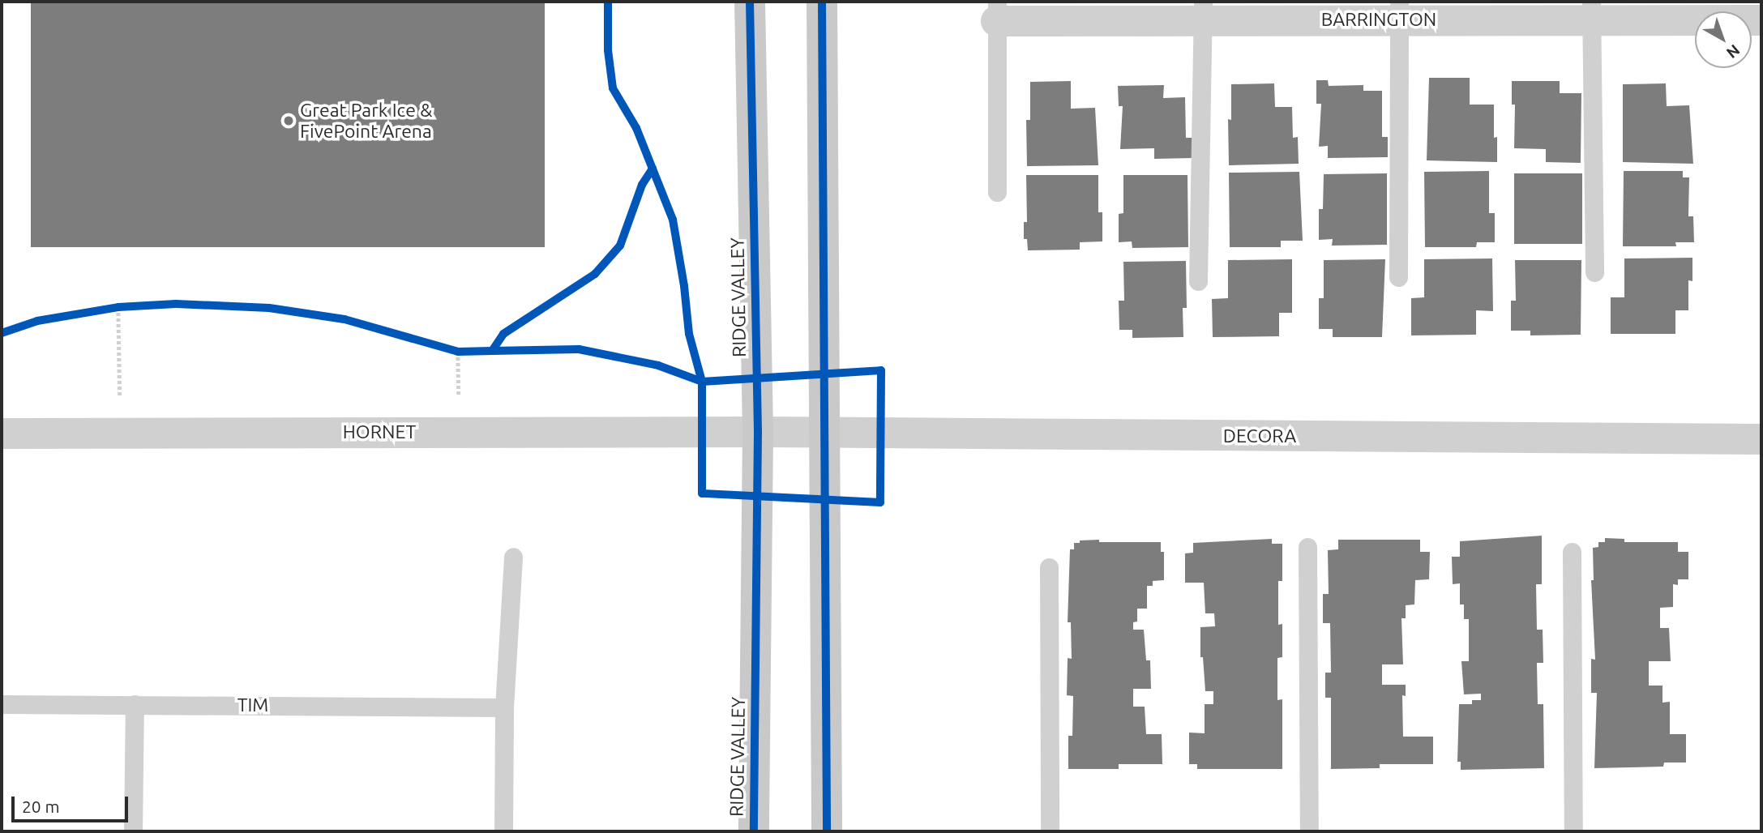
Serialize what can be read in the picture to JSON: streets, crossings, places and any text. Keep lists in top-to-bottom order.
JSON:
{
  "streets": {
    "main road": ["RIDGE VALLEY"],
    "street": ["BARRINGTON", "HORNET", "DECORA"],
    "lane": ["TIM"]
  },
  "crossings": [
    ["RIDGE VALLEY", "HORNET"],
    ["RIDGE VALLEY", "DECORA"],
    ["HORNET", "DECORA"]
  ],
  "places": ["Great Park Ice & FivePoint Arena"],
  "scale_bar": "20 m",
  "north": "bottom right"
}
